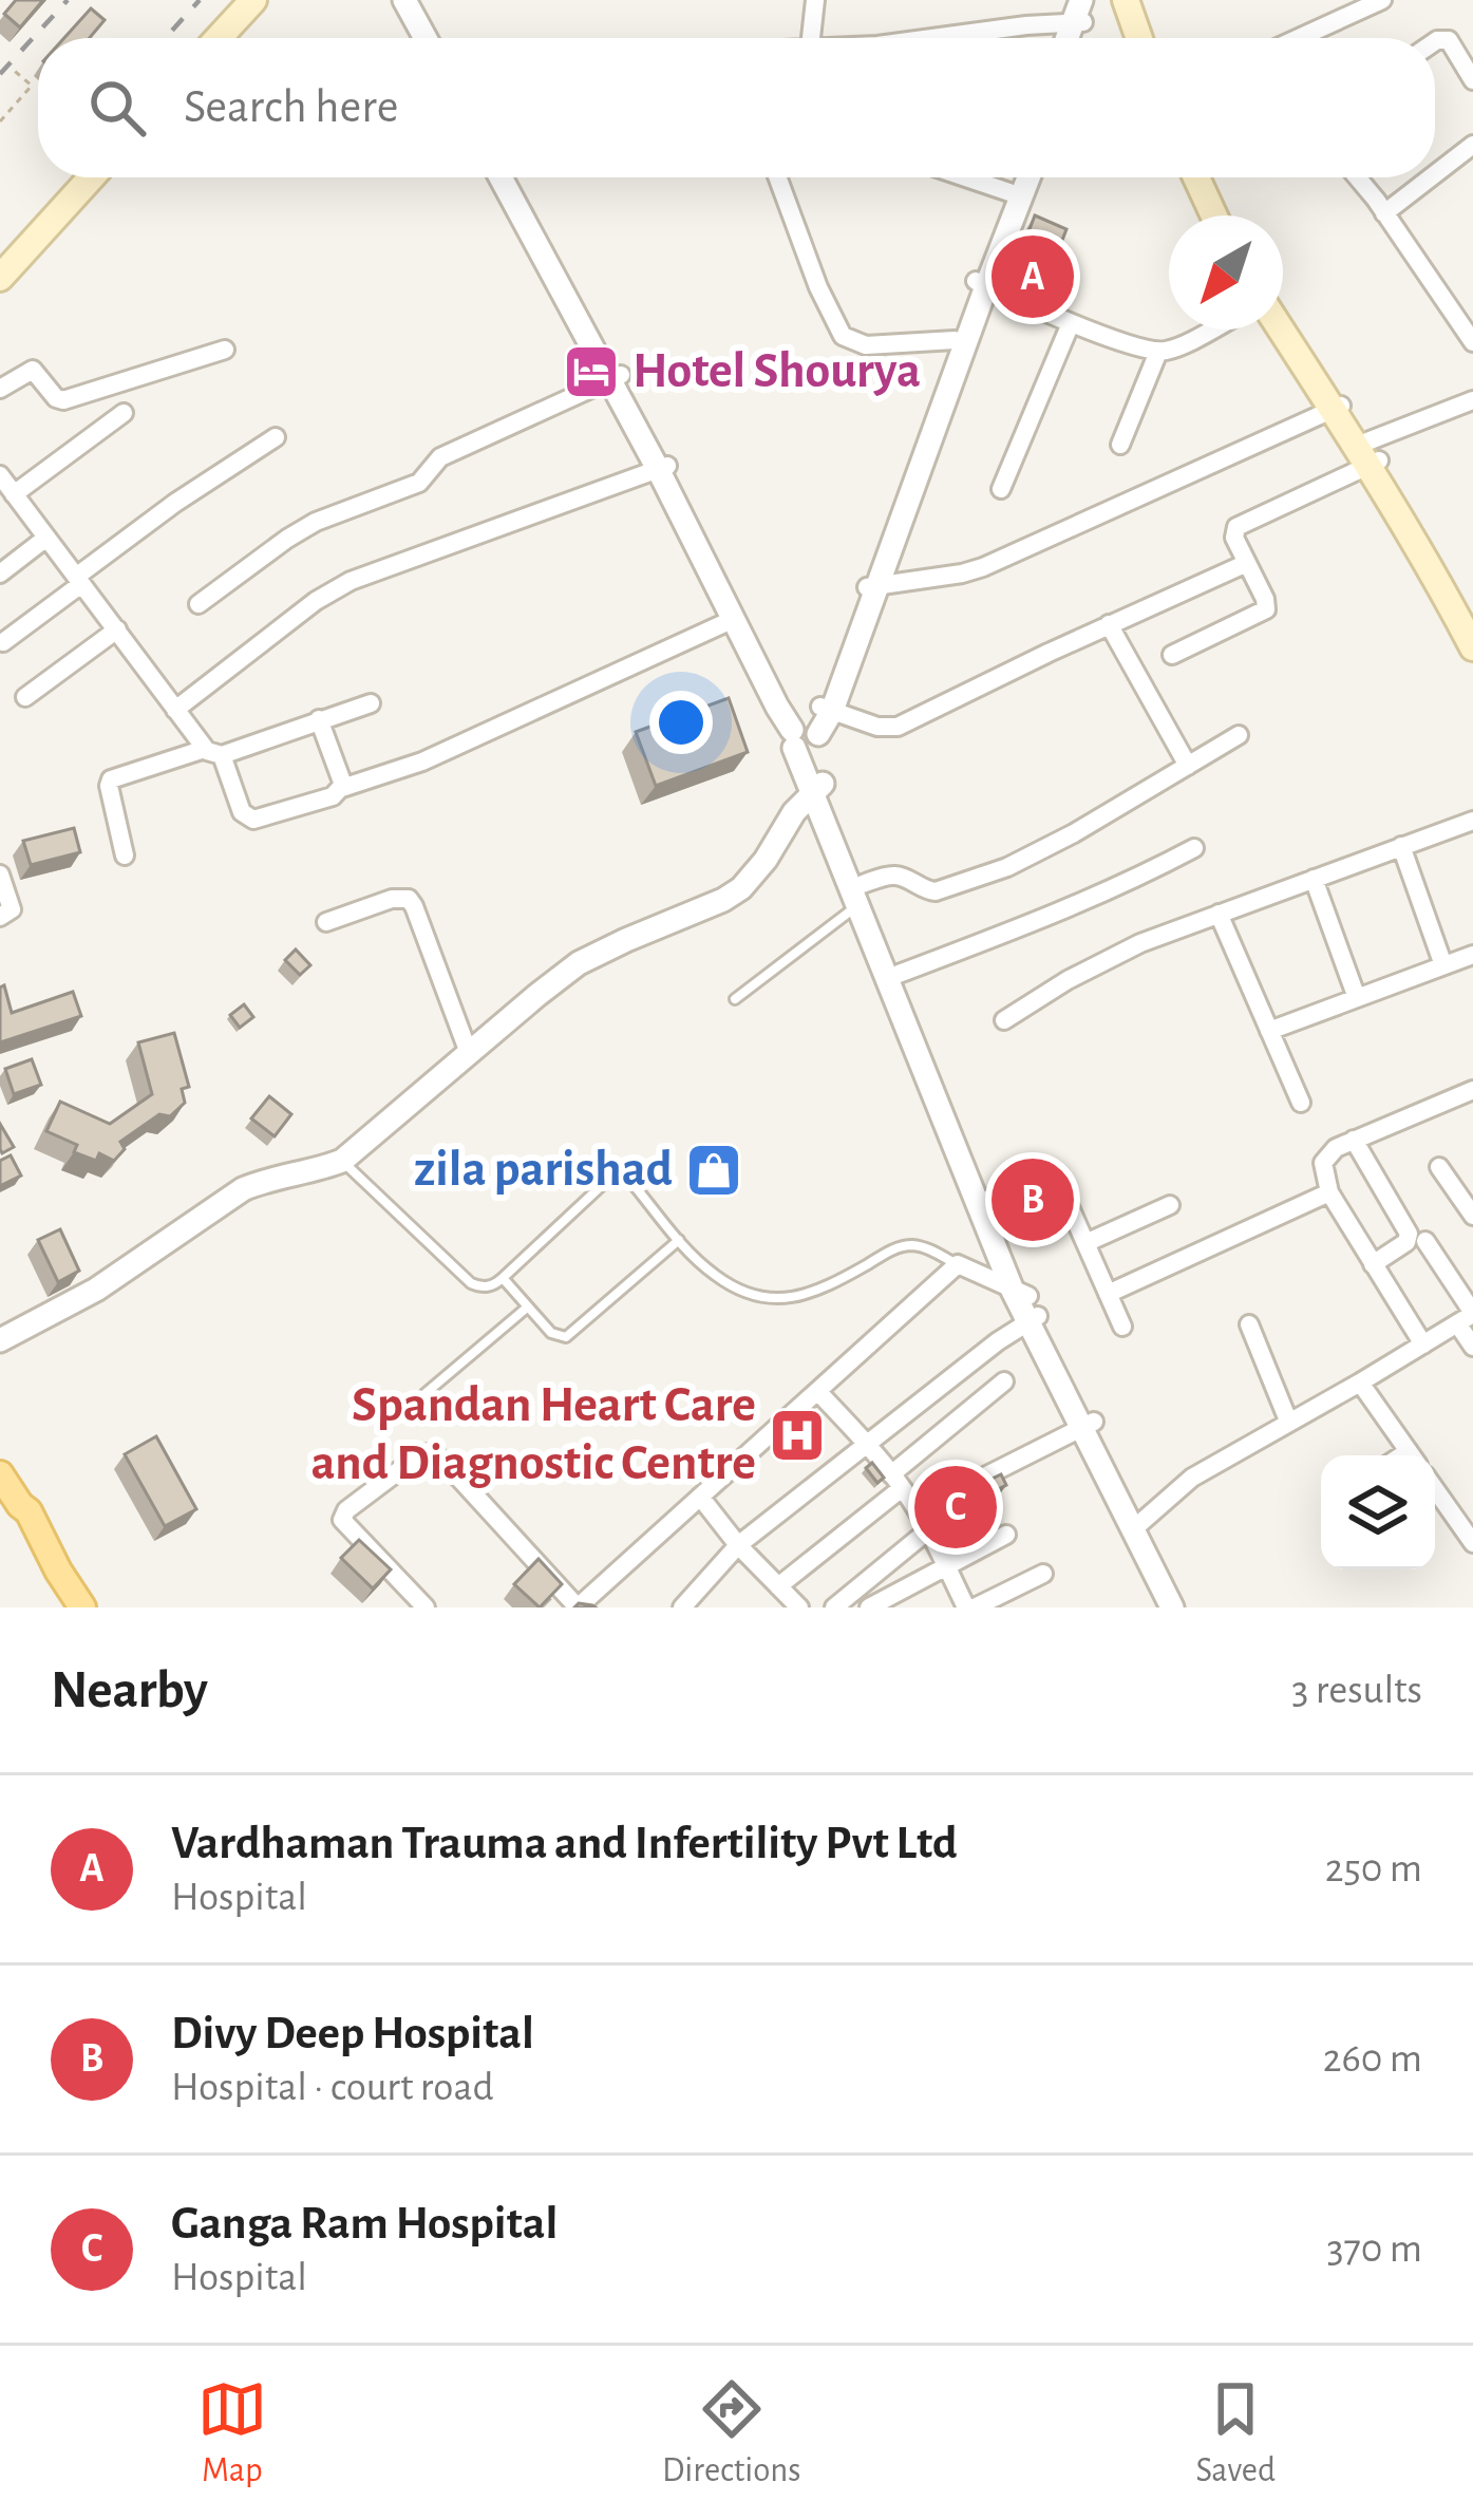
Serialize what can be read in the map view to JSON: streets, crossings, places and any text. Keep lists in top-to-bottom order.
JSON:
{
  "places": {
    "hotel": ["Hotel Shourya"],
    "shop": ["zila parishad"],
    "hospital": ["Spandan Heart Care and Diagnostic Centre"]
  },
  "north": "bottom left",
  "page": {
    "search": "Search here",
    "pins": ["A", "B", "C"],
    "heading": ["Nearby", "3 results"],
    "list": [
      {
        "mark": "A",
        "name": "Vardhaman Trauma and Infertility Pvt Ltd",
        "note": "Hospital",
        "value": "250 m"
      },
      {
        "mark": "B",
        "name": "Divy Deep Hospital",
        "note": "Hospital · court road",
        "value": "260 m"
      },
      {
        "mark": "C",
        "name": "Ganga Ram Hospital",
        "note": "Hospital",
        "value": "370 m"
      }
    ],
    "nav": ["Map", "Directions", "Saved"]
  }
}
